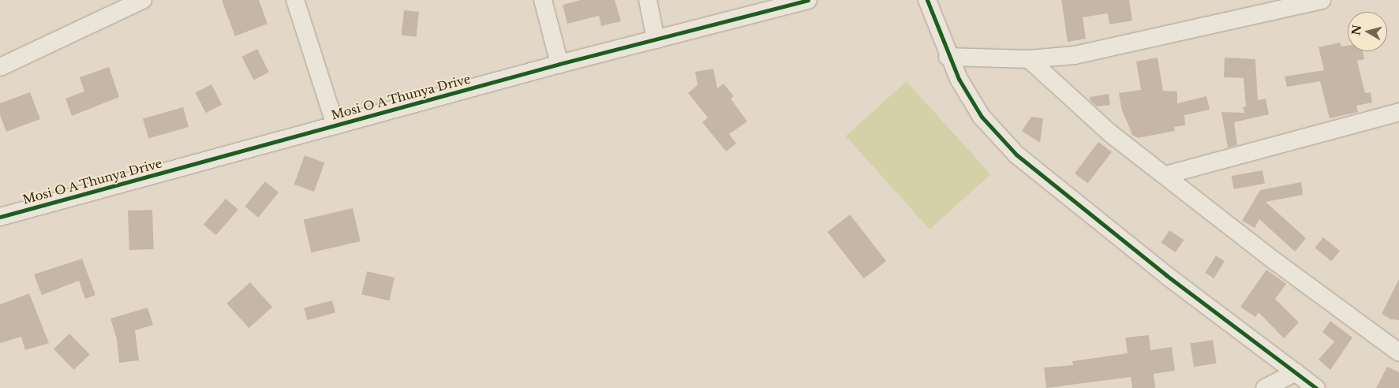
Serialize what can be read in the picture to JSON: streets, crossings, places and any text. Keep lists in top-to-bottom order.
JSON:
{
  "streets": {
    "street": ["Mosi O A Thunya Drive"]
  },
  "north": "left"
}
